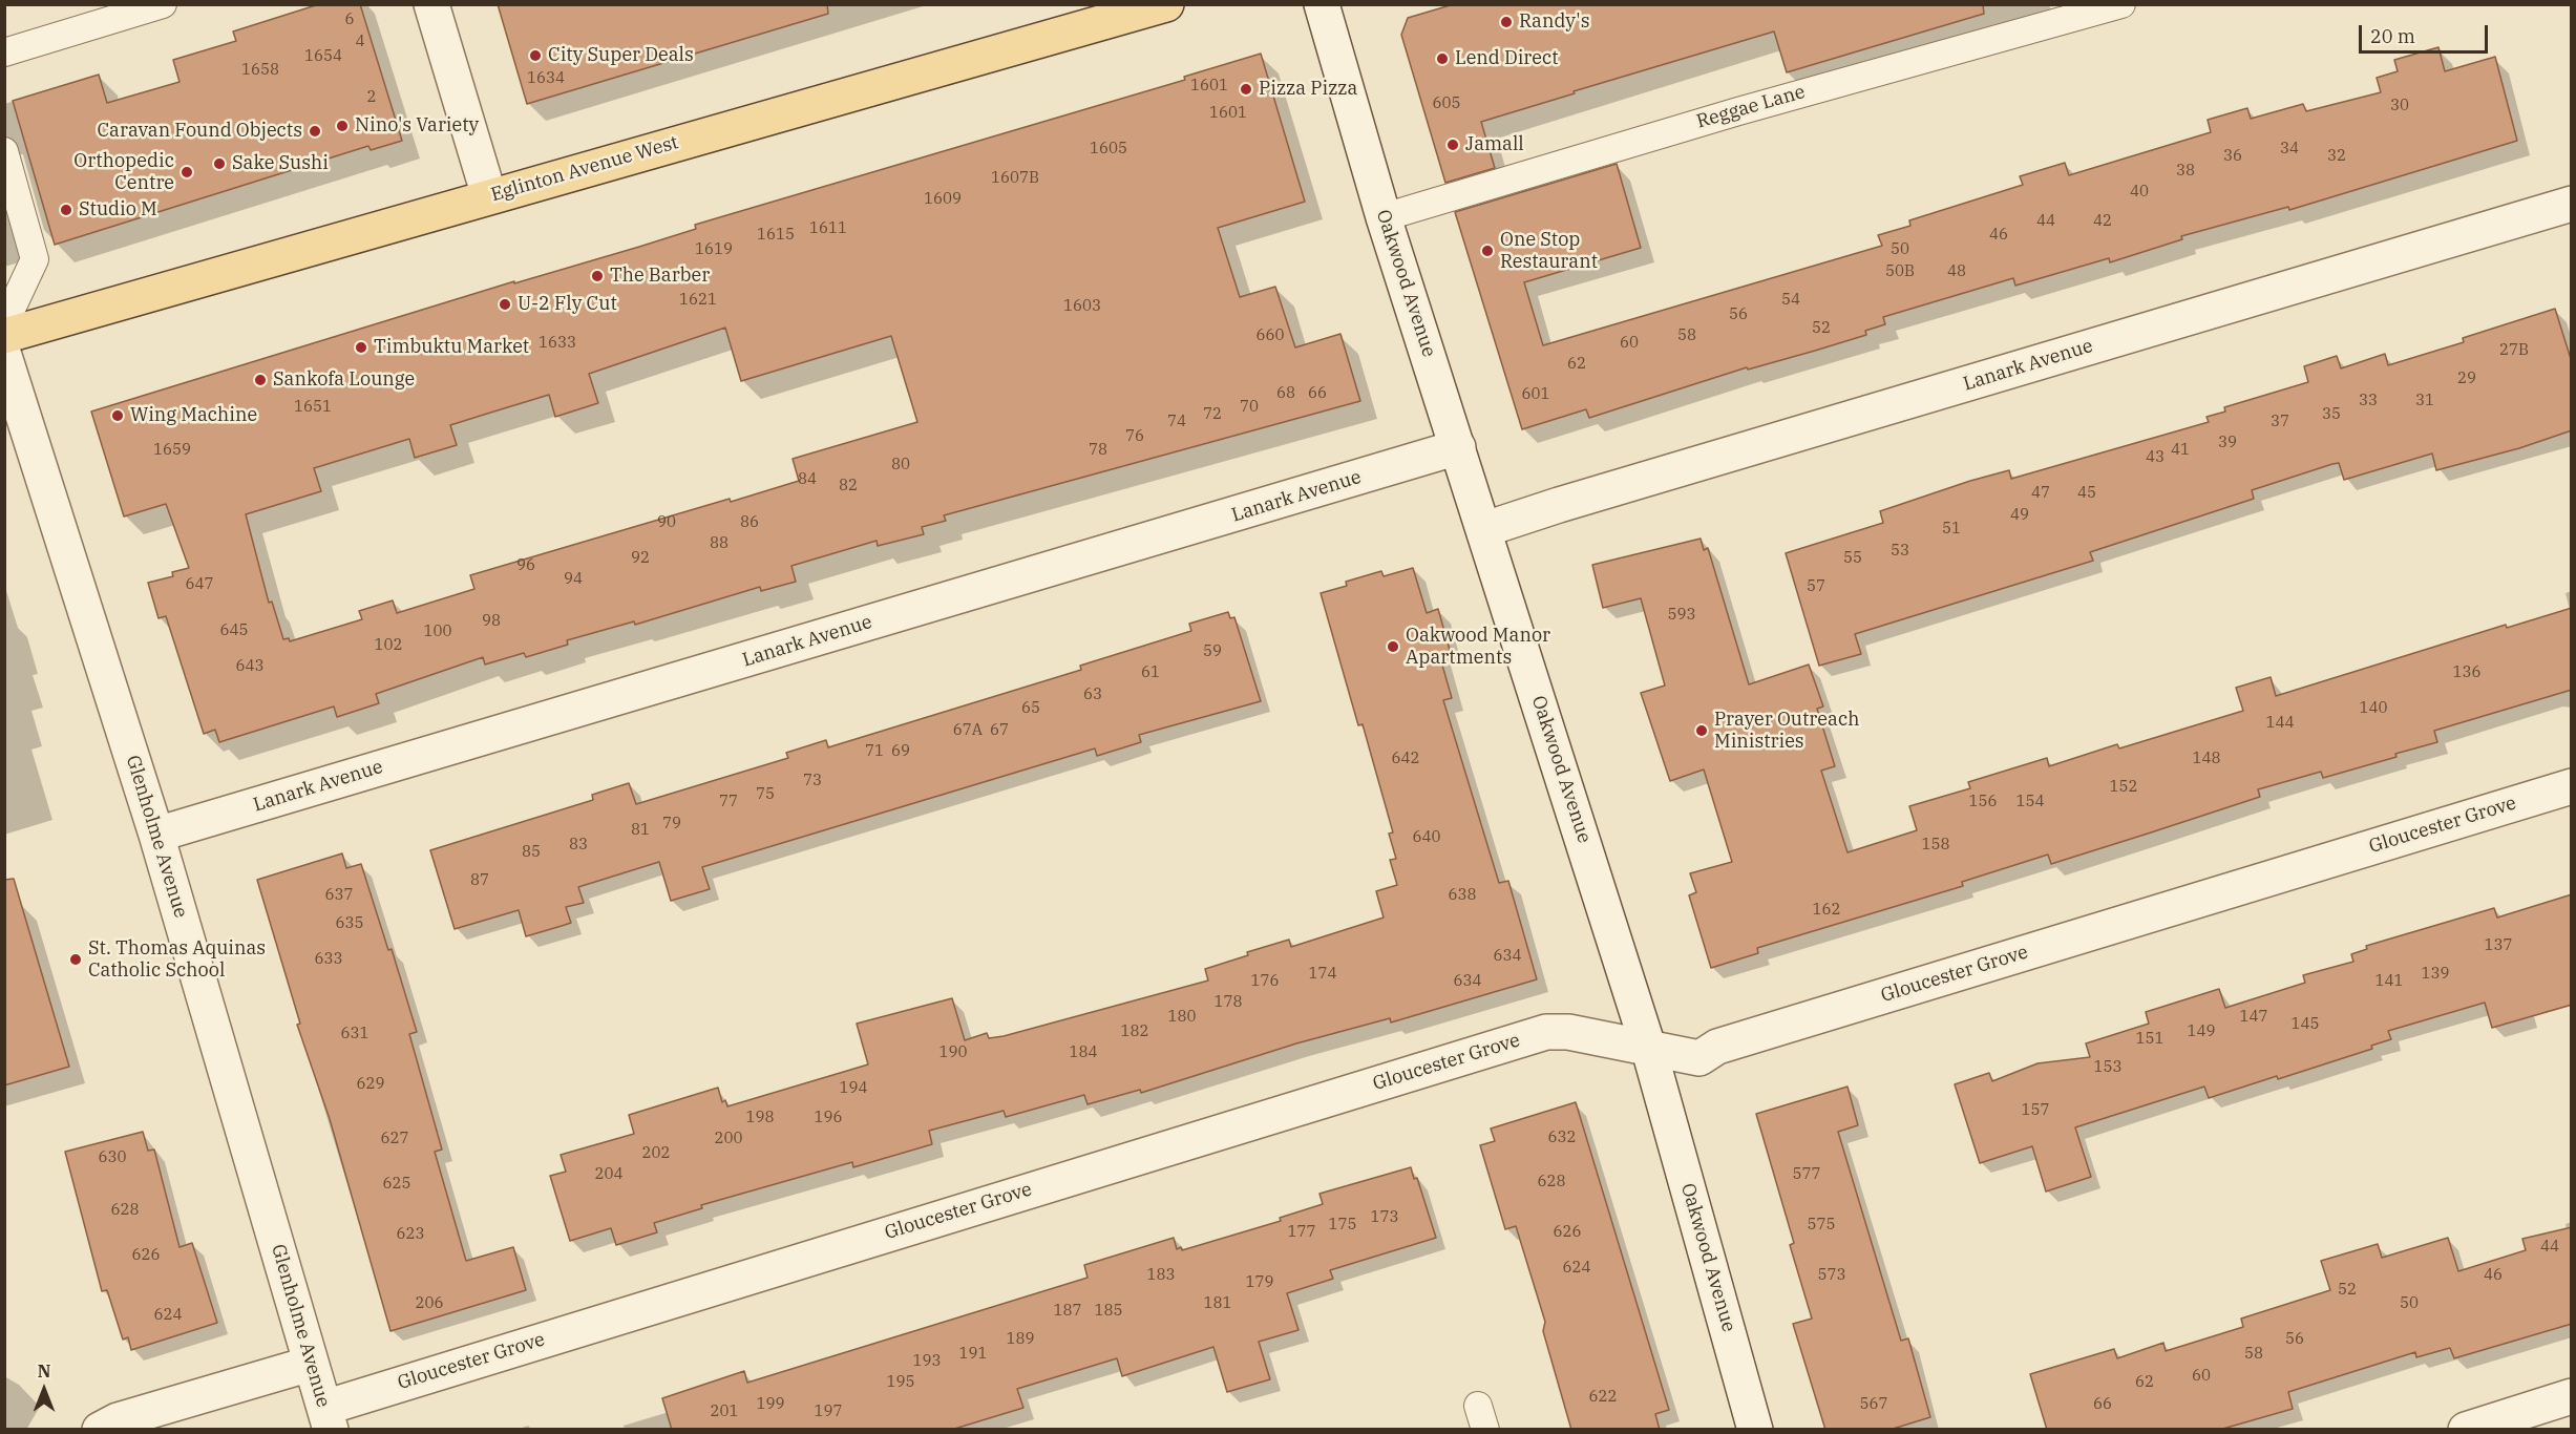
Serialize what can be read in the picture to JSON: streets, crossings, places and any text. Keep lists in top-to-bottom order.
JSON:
{
  "streets": {
    "main road": ["Eglinton Avenue West"],
    "street": [
      "Oakwood Avenue",
      "Lanark Avenue",
      "Gloucester Grove",
      "Glenholme Avenue"
    ],
    "lane": ["Reggae Lane"]
  },
  "crossings": [
    ["Reggae Lane", "Oakwood Avenue"],
    ["Oakwood Avenue", "Lanark Avenue"],
    ["Oakwood Avenue", "Gloucester Grove"],
    ["Lanark Avenue", "Glenholme Avenue"],
    ["Gloucester Grove", "Glenholme Avenue"]
  ],
  "places": [
    "Randy's",
    "City Super Deals",
    "Lend Direct",
    "Pizza Pizza",
    "Nino's Variety",
    "Caravan Found Objects",
    "Jamall",
    "Sake Sushi",
    "Orthopedic Centre",
    "Studio M",
    "One Stop Restaurant",
    "The Barber",
    "U-2 Fly Cut",
    "Timbuktu Market",
    "Sankofa Lounge",
    "Wing Machine",
    "Oakwood Manor Apartments",
    "Prayer Outreach Ministries",
    "St. Thomas Aquinas Catholic School"
  ],
  "house_numbers": [
    "6",
    "4",
    "1654",
    "1658",
    "1634",
    "1601",
    "2",
    "605",
    "30",
    "1601",
    "1605",
    "34",
    "36",
    "32",
    "38",
    "1607B",
    "40",
    "1609",
    "44",
    "42",
    "1611",
    "1615",
    "46",
    "1619",
    "50",
    "50B",
    "48",
    "1621",
    "54",
    "1603",
    "56",
    "52",
    "660",
    "58",
    "1633",
    "60",
    "27B",
    "62",
    "29",
    "68",
    "66",
    "601",
    "33",
    "31",
    "1651",
    "70",
    "72",
    "35",
    "74",
    "37",
    "76",
    "39",
    "1659",
    "78",
    "41",
    "43",
    "80",
    "84",
    "82",
    "47",
    "45",
    "49",
    "90",
    "86",
    "51",
    "88",
    "53",
    "92",
    "55",
    "96",
    "94",
    "647",
    "57",
    "593",
    "98",
    "645",
    "100",
    "102",
    "59",
    "643",
    "61",
    "136",
    "63",
    "65",
    "140",
    "144",
    "67A",
    "67",
    "71",
    "69",
    "642",
    "148",
    "73",
    "152",
    "75",
    "77",
    "156",
    "154",
    "79",
    "81",
    "640",
    "83",
    "158",
    "85",
    "87",
    "637",
    "638",
    "162",
    "635",
    "137",
    "634",
    "633",
    "174",
    "139",
    "176",
    "634",
    "141",
    "178",
    "180",
    "147",
    "145",
    "182",
    "149",
    "631",
    "151",
    "190",
    "184",
    "153",
    "629",
    "194",
    "157",
    "198",
    "196",
    "632",
    "627",
    "200",
    "202",
    "630",
    "204",
    "577",
    "628",
    "625",
    "628",
    "173",
    "175",
    "575",
    "177",
    "626",
    "623",
    "44",
    "626",
    "624",
    "183",
    "573",
    "46",
    "179",
    "52",
    "206",
    "181",
    "50",
    "187",
    "185",
    "624",
    "189",
    "56",
    "191",
    "58",
    "193",
    "60",
    "195",
    "62",
    "622",
    "199",
    "567",
    "66",
    "201",
    "197"
  ],
  "scale_bar": "20 m",
  "north": "top"
}
